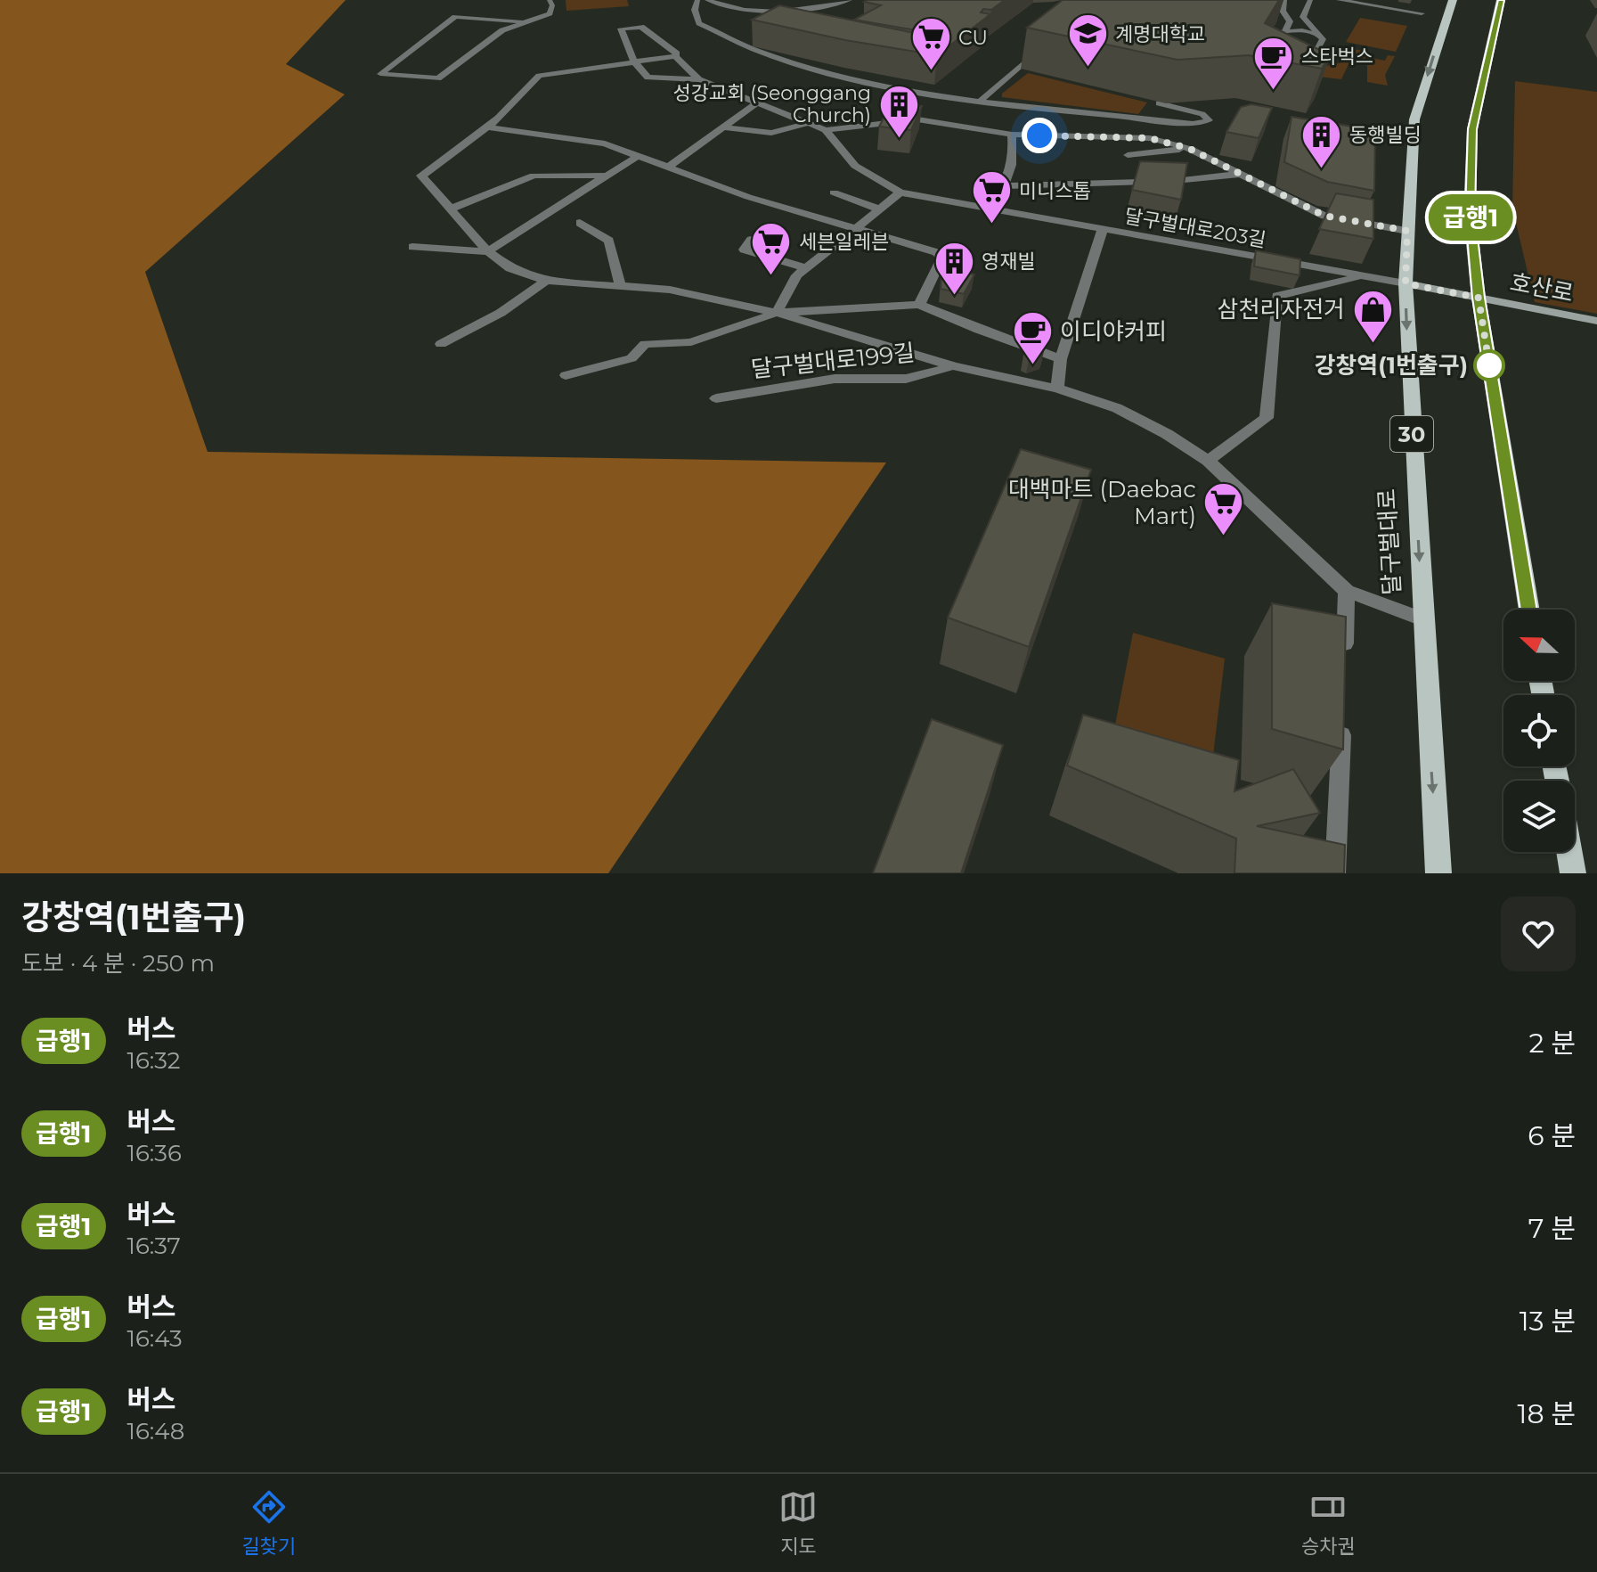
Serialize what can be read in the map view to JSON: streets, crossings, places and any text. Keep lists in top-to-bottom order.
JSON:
{
  "streets": {
    "main road": ["30", "달구벌대로"],
    "street": ["달구벌대로203길", "호산로", "달구벌대로199길"]
  },
  "crossings": [
    ["달구벌대로203길", "호산로"],
    ["달구벌대로203길", "달구벌대로"],
    ["달구벌대로199길", "달구벌대로"]
  ],
  "places": {
    "school or university": ["계명대학교"],
    "supermarket": [
      "CU",
      "미니스톱",
      "세븐일레븐",
      "대백마트 (Daebac Mart)"
    ],
    "cafe": ["스타벅스", "이디야커피"],
    "building": ["성강교회 (Seonggang Church)", "동행빌딩", "영재빌"],
    "shop": ["삼천리자전거"],
    "other": ["강창역(1번출구)"]
  },
  "lines": ["bus line 급행1"],
  "north": "left",
  "page": {
    "on_map": "급행1",
    "heading": ["강창역(1번출구)", "도보 · 4 분 · 250 m"],
    "list": [
      {
        "mark": "급행1",
        "name": "버스",
        "note": "16:32",
        "value": "2 분"
      },
      {
        "mark": "급행1",
        "name": "버스",
        "note": "16:36",
        "value": "6 분"
      },
      {
        "mark": "급행1",
        "name": "버스",
        "note": "16:37",
        "value": "7 분"
      },
      {
        "mark": "급행1",
        "name": "버스",
        "note": "16:43",
        "value": "13 분"
      },
      {
        "mark": "급행1",
        "name": "버스",
        "note": "16:48",
        "value": "18 분"
      }
    ],
    "tabs": ["길찾기", "지도", "승차권"]
  }
}
